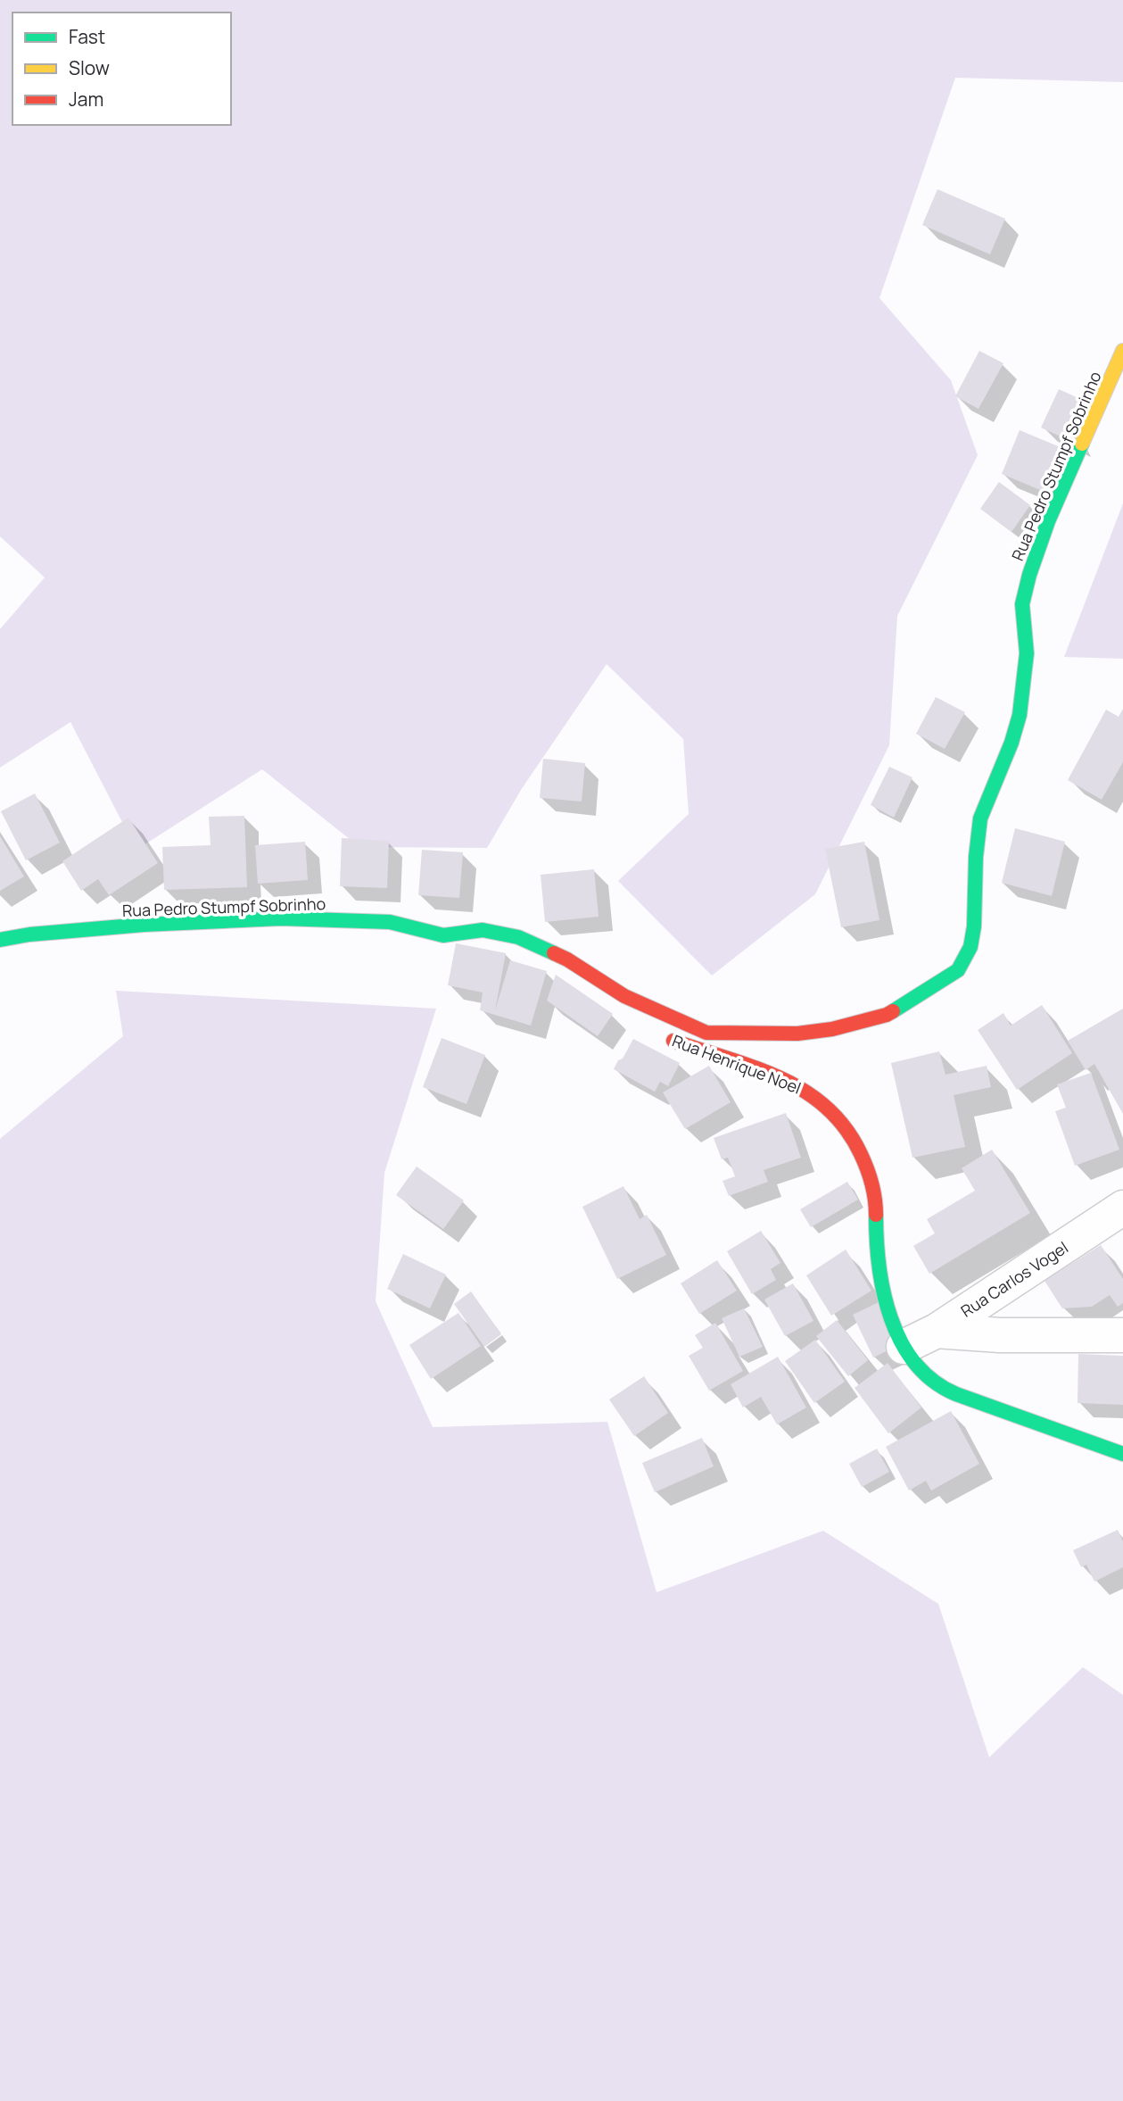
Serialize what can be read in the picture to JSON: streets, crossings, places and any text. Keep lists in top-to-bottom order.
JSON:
{
  "streets": {
    "street": ["Rua Pedro Stumpf Sobrinho", "Rua Henrique Noel", "Rua Carlos Vogel"]
  },
  "crossings": [
    ["Rua Pedro Stumpf Sobrinho", "Rua Henrique Noel"],
    ["Rua Henrique Noel", "Rua Carlos Vogel"]
  ],
  "legend": ["Fast", "Slow", "Jam"]
}
